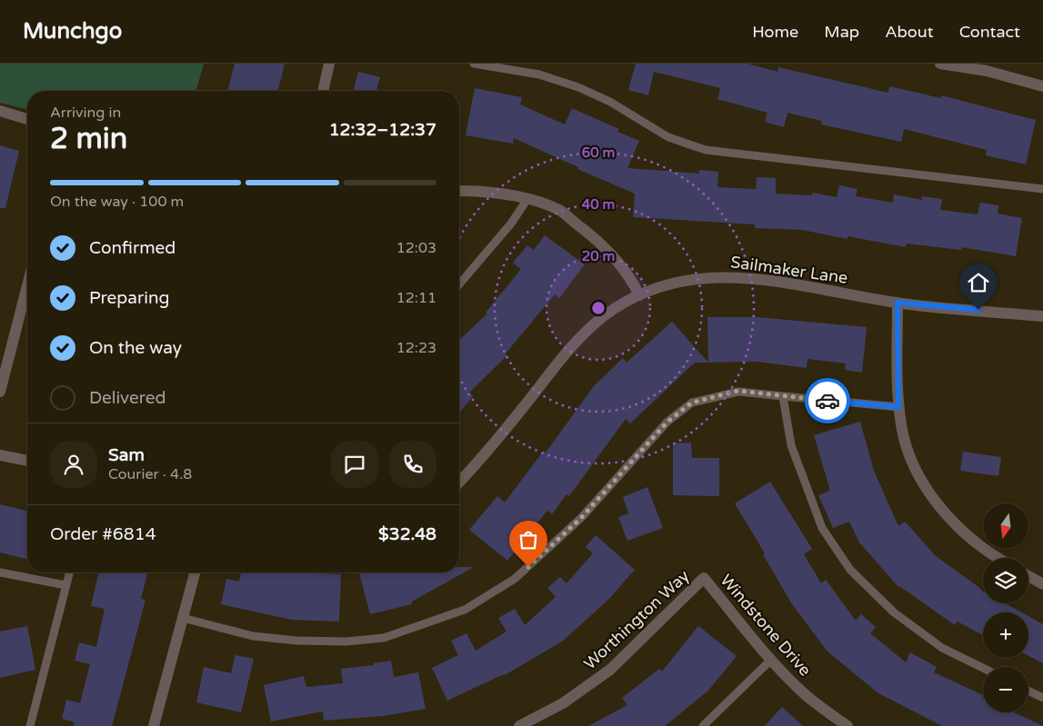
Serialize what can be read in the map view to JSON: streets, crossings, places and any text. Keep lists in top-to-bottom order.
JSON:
{
  "streets": {
    "street": ["Sailmaker Lane", "Worthington Way", "Windstone Drive"]
  },
  "crossings": [
    ["Worthington Way", "Windstone Drive"]
  ],
  "north": "bottom",
  "page": {
    "header": "Munchgo",
    "nav": [
      "Home",
      "Map",
      "About",
      "Contact"
    ],
    "heading": ["2 min", "Arriving in", "12:32–12:37"],
    "panel": [
      "Sam",
      "Courier · 4.8",
      "Order #6814",
      "$32.48"
    ],
    "bar": "On the way · 100 m",
    "list": [
      ["Confirmed", "12:03"],
      ["Preparing", "12:11"],
      ["On the way", "12:23"],
      "Delivered"
    ],
    "map_buttons": ["+", "−"]
  },
  "rings": ["60 m", "40 m", "20 m"]
}
